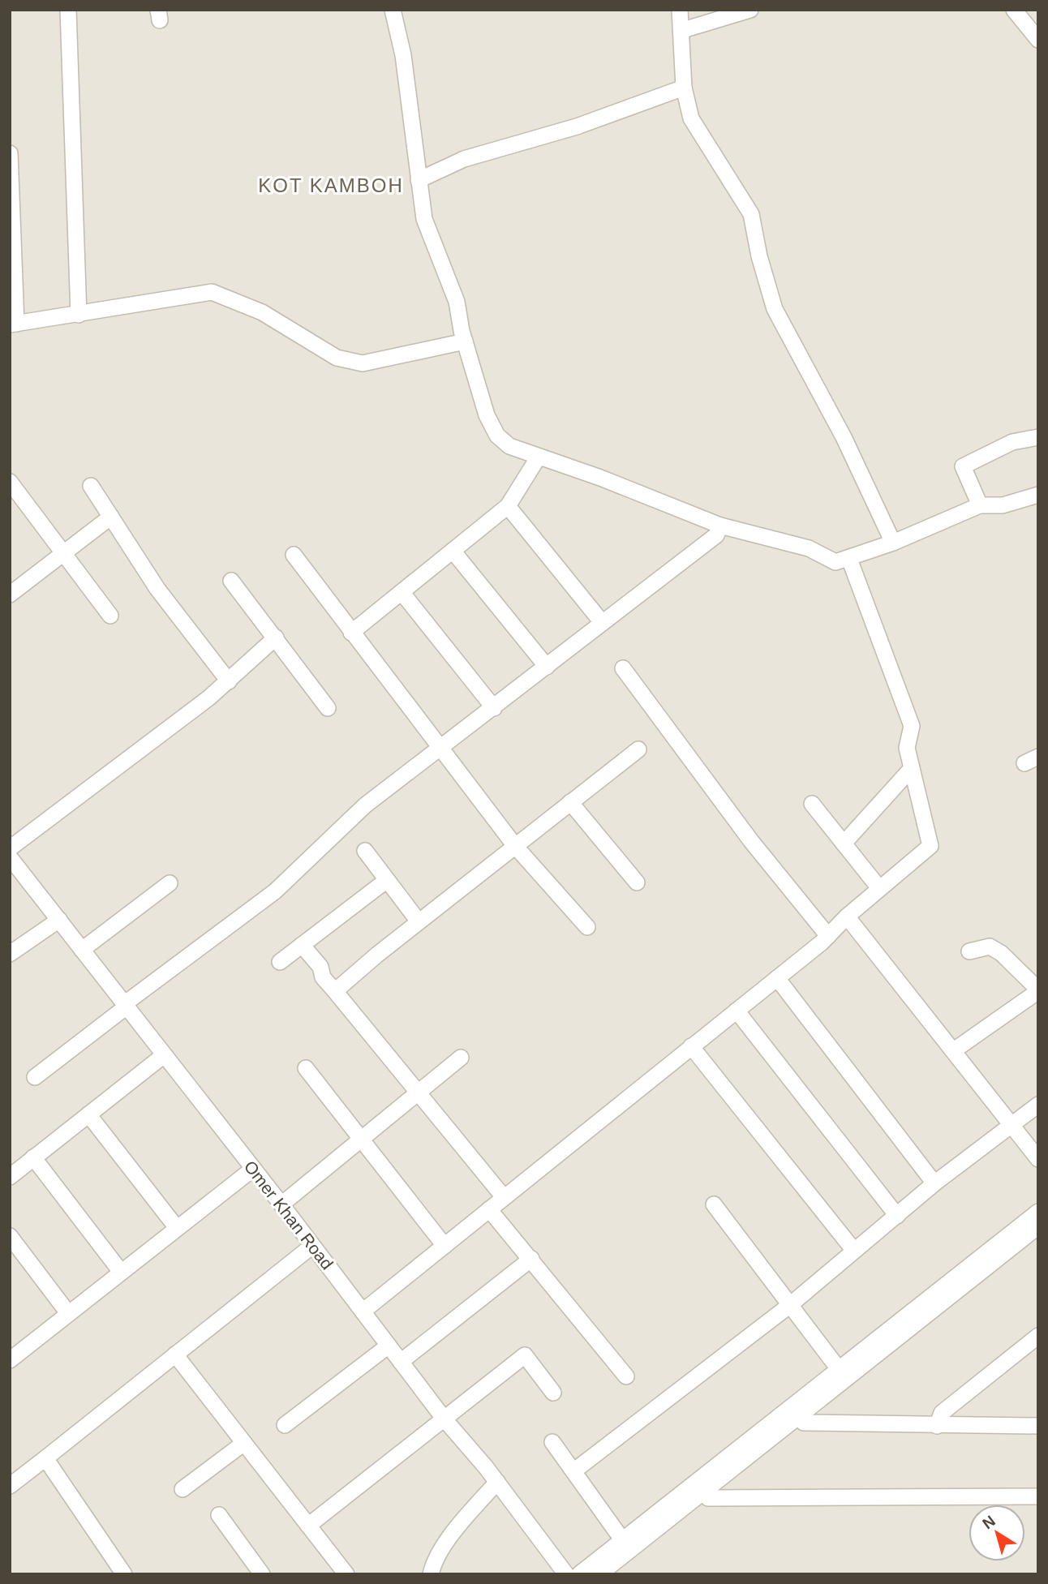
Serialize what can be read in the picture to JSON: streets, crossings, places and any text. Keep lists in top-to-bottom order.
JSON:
{
  "streets": {
    "street": ["Omer Khan Road"]
  },
  "districts": ["KOT KAMBOH"],
  "north": "top left"
}
